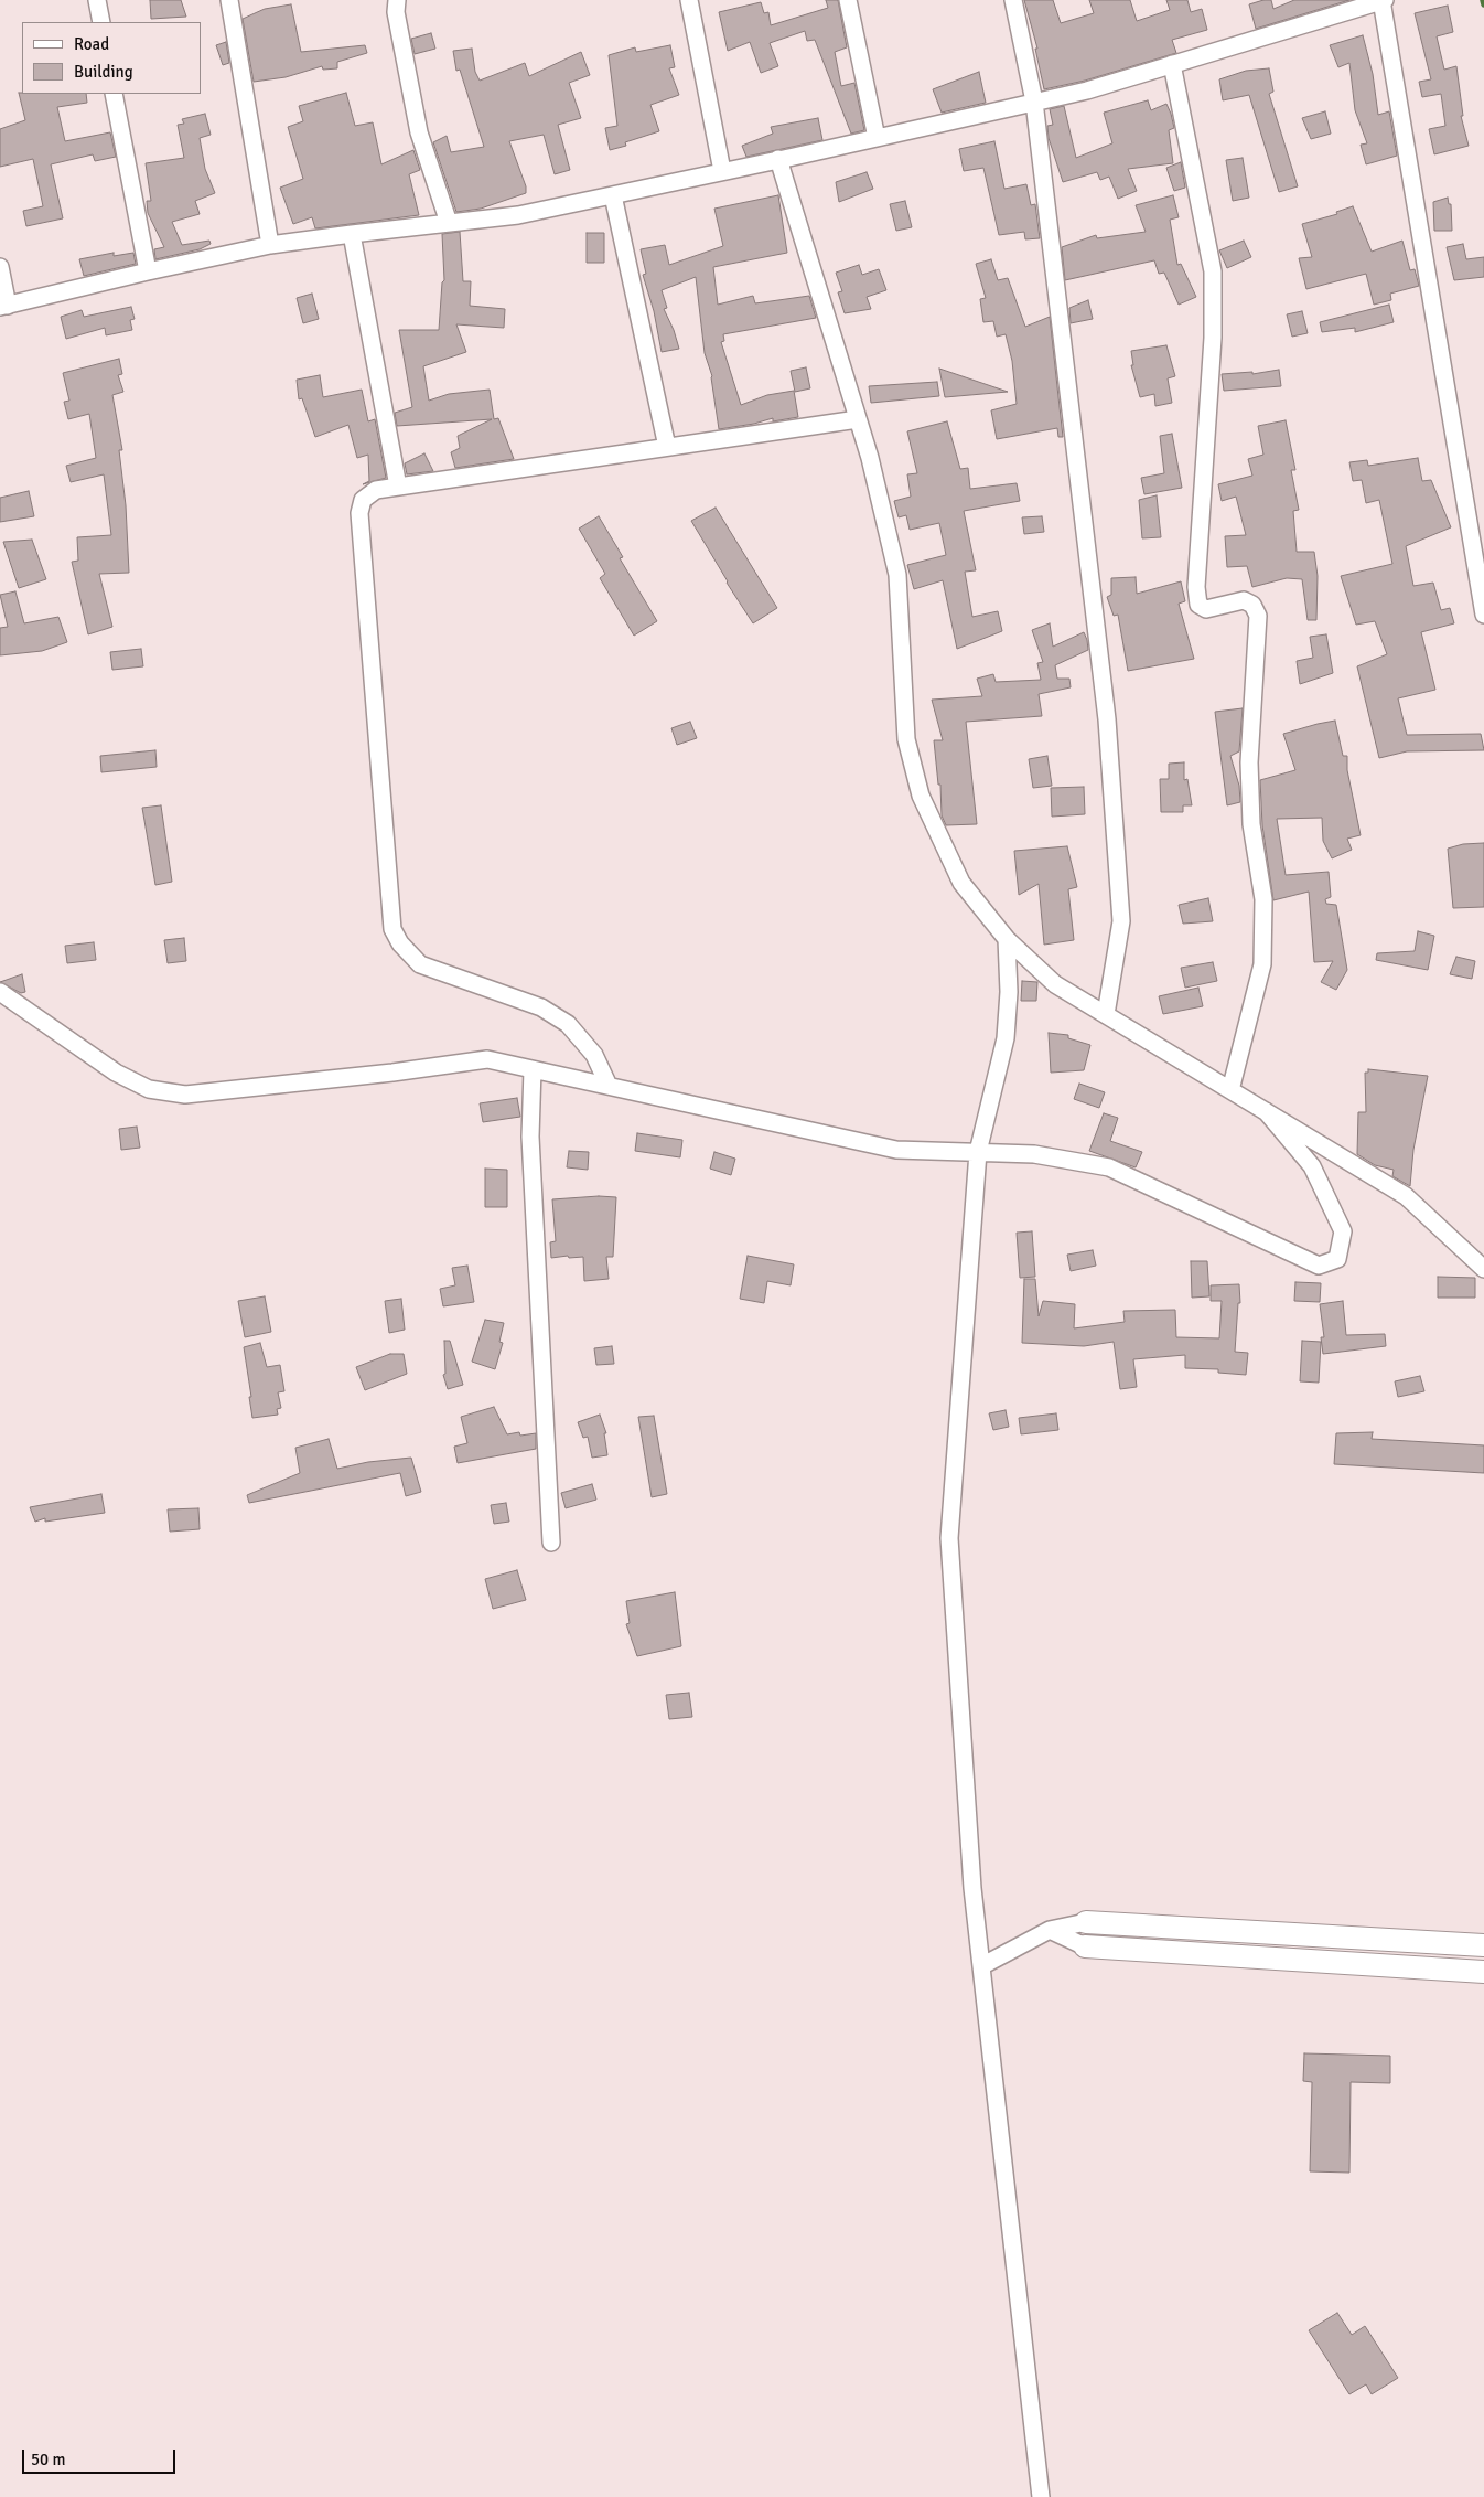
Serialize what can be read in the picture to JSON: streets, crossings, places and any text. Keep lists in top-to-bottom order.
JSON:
{
  "legend": ["Road", "Building"],
  "scale_bar": "50 m"
}
